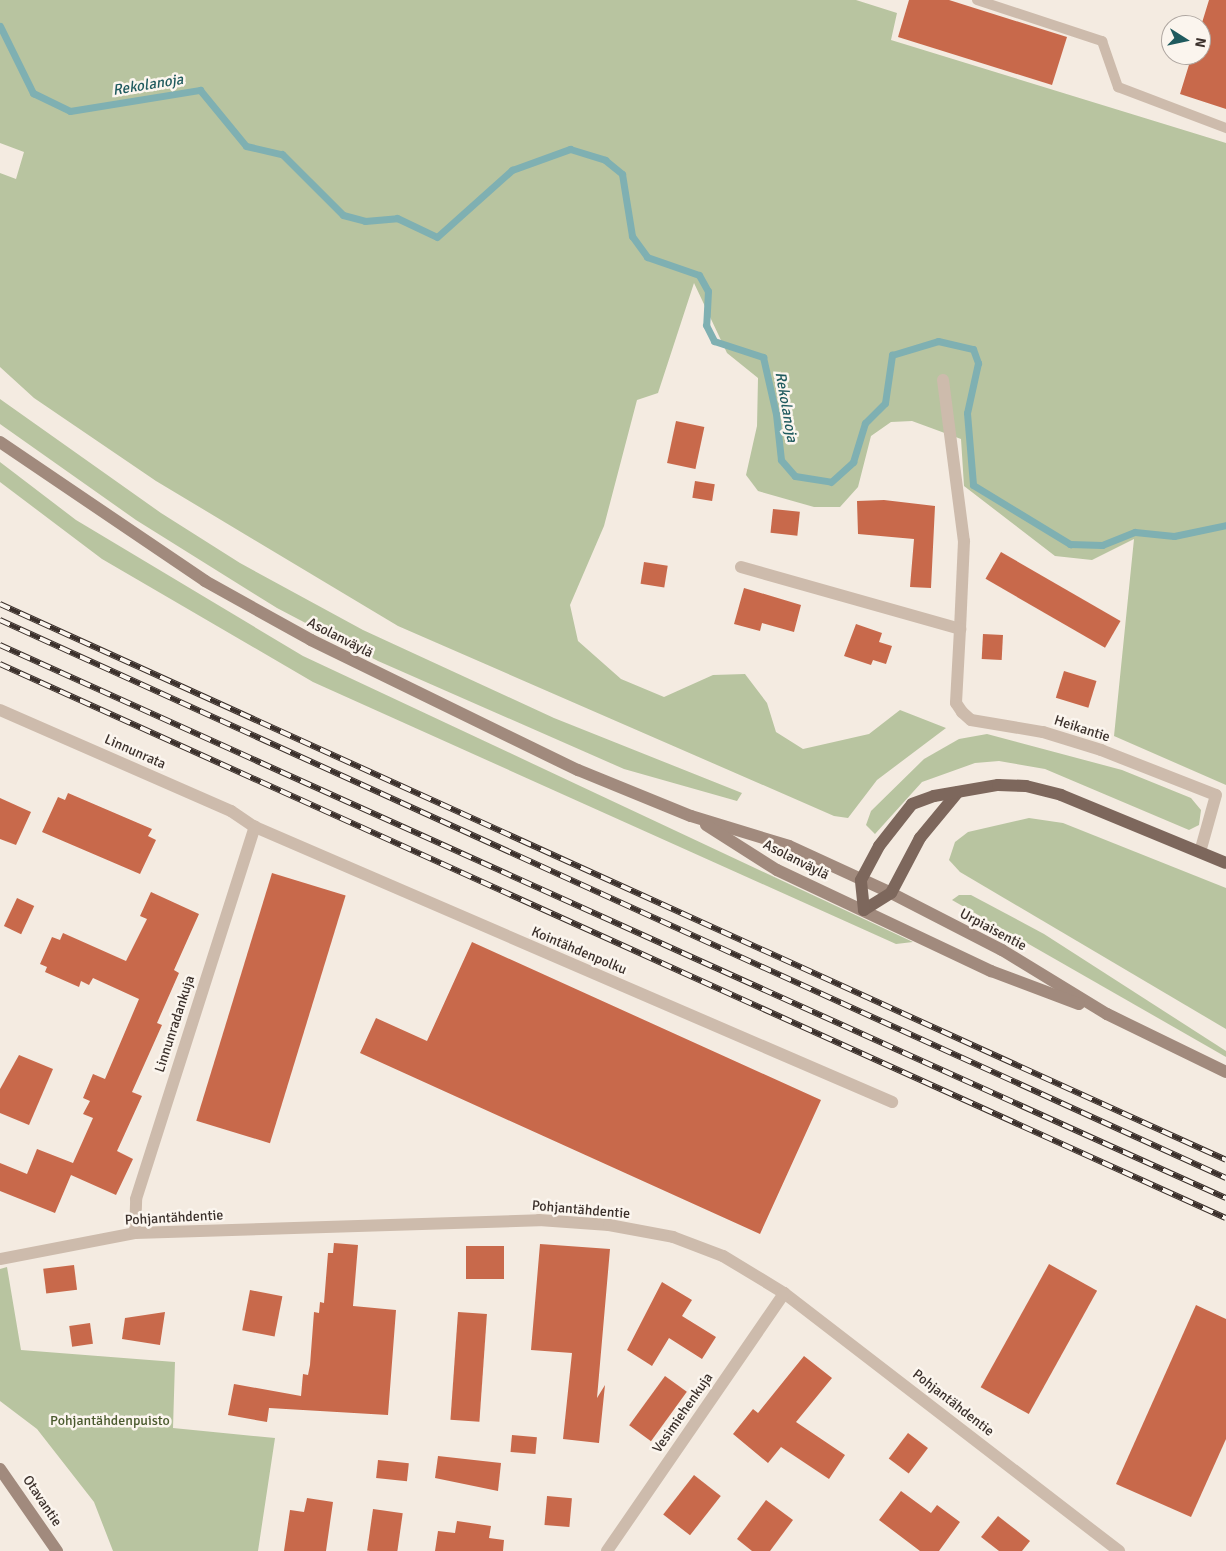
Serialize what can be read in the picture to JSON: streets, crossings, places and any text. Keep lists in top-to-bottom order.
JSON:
{
  "streets": {
    "main road": ["Asolanväylä", "Urpiaisentie", "Otavantie"],
    "street": [
      "Heikantie",
      "Linnunrata",
      "Kointähdenpolku",
      "Linnunradankuja",
      "Pohjantähdentie",
      "Vesimiehenkuja"
    ]
  },
  "crossings": [
    ["Asolanväylä", "Urpiaisentie"],
    ["Linnunrata", "Kointähdenpolku"],
    ["Linnunrata", "Linnunradankuja"],
    ["Kointähdenpolku", "Linnunradankuja"],
    ["Linnunradankuja", "Pohjantähdentie"],
    ["Pohjantähdentie", "Vesimiehenkuja"]
  ],
  "water": ["Rekolanoja"],
  "parks": ["Pohjantähdenpuisto"],
  "north": "right"
}
